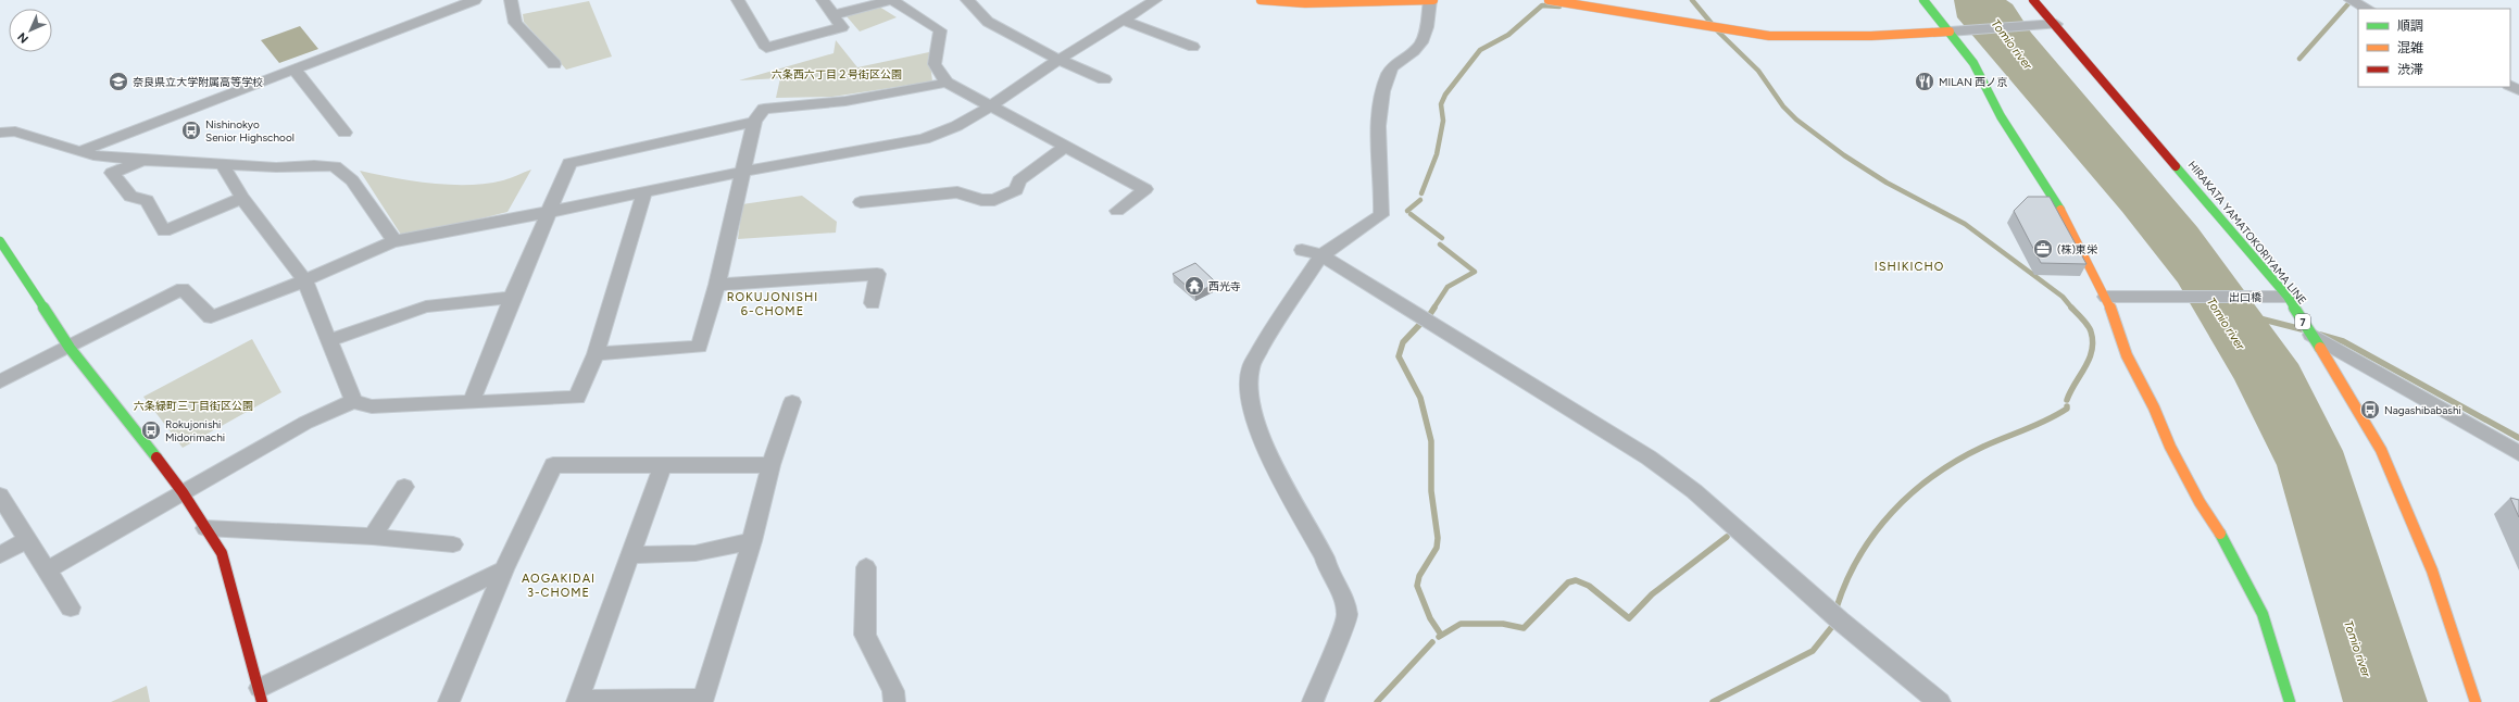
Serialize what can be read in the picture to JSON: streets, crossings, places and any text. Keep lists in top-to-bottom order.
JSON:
{
  "streets": {
    "main road": ["HIRAKATA YAMATOKORIYAMA LINE", "7"],
    "street": ["出口橋"]
  },
  "crossings": [
    ["HIRAKATA YAMATOKORIYAMA LINE", "出口橋"]
  ],
  "districts": ["ISHIKICHO", "ROKUJONISHI 6-CHOME", "AOGAKIDAI 3-CHOME"],
  "water": ["Tomio river"],
  "parks": ["六条西六丁目２号街区公園", "六条緑町三丁目街区公園"],
  "places": {
    "school or university": ["奈良県立大学附属高等学校"],
    "restaurant": ["MILAN 西ノ京"],
    "bus stop": ["Nishinokyo Senior Highschool", "Nagashibabashi", "Rokujonishi Midorimachi"],
    "office": ["(株)東栄"],
    "temple": ["西光寺"]
  },
  "legend": ["順調", "混雑", "渋滞"],
  "north": "bottom left"
}
